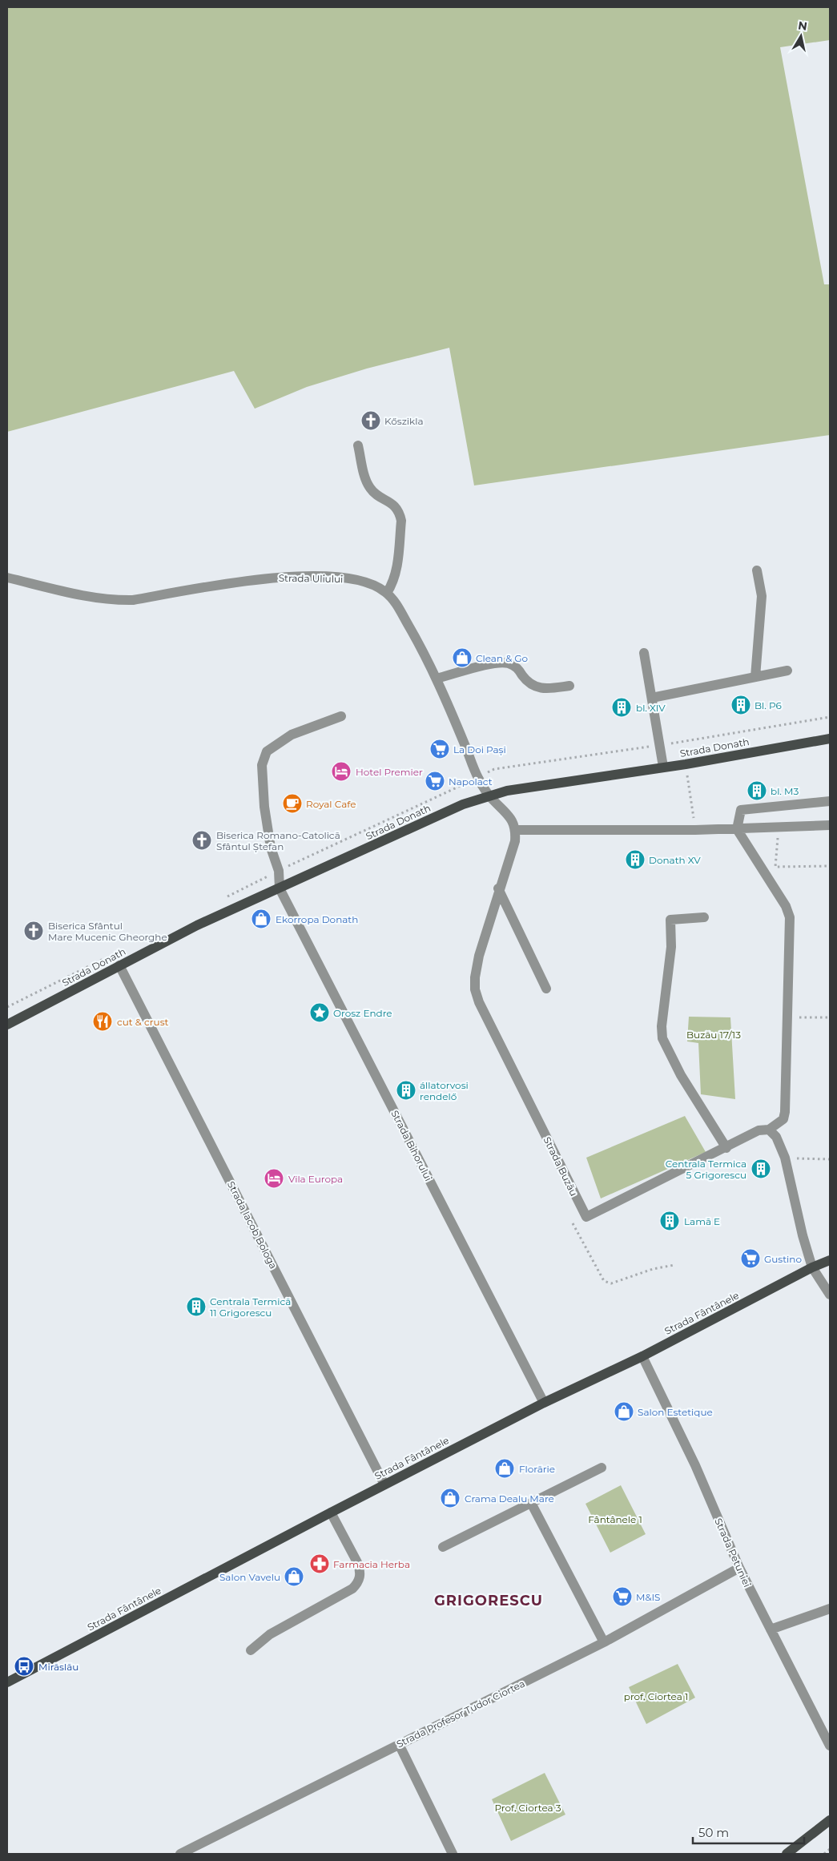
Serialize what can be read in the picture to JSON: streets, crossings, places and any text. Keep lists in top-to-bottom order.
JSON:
{
  "streets": {
    "main road": ["Strada Donath", "Strada Fântânele"],
    "street": [
      "Strada Uliului",
      "Strada Bihorului",
      "Strada Buzău",
      "Strada Iacob Bologa",
      "Strada Petuniei",
      "Strada Profesor Tudor Ciortea"
    ]
  },
  "crossings": [
    ["Strada Uliului", "Strada Donath"],
    ["Strada Donath", "Strada Bihorului"],
    ["Strada Donath", "Strada Iacob Bologa"],
    ["Strada Bihorului", "Strada Fântânele"],
    ["Strada Iacob Bologa", "Strada Fântânele"],
    ["Strada Fântânele", "Strada Petuniei"],
    ["Strada Petuniei", "Strada Profesor Tudor Ciortea"]
  ],
  "districts": ["GRIGORESCU"],
  "parks": [
    "Buzău 17/13",
    "Fântânele 1",
    "prof. Ciortea 1",
    "Prof. Ciortea 3"
  ],
  "places": {
    "church": ["Kőszikla", "Biserica Romano-Catolică Sfântul Ștefan", "Biserica Sfântul Mare Mucenic Gheorghe"],
    "shop": [
      "Clean & Go",
      "Ekorropa Donath",
      "Salon Estetique",
      "Florărie",
      "Crama Dealu Mare",
      "Salon Vavelu"
    ],
    "building": [
      "Bl. P6",
      "bl. XIV",
      "bl. M3",
      "Donath XV",
      "állatorvosi rendelő",
      "Centrala Termica 5 Grigorescu",
      "Lamă E",
      "Centrala Termică 11 Grigorescu"
    ],
    "supermarket": [
      "La Doi Pași",
      "Napolact",
      "Gustino",
      "M&IS"
    ],
    "hotel": ["Hotel Premier", "Vila Europa"],
    "cafe": ["Royal Cafe"],
    "place": ["Orosz Endre"],
    "restaurant": ["cut & crust"],
    "pharmacy": ["Farmacia Herba"],
    "bus stop": ["Mirăslău"]
  },
  "scale_bar": "50 m",
  "north": "top"
}
